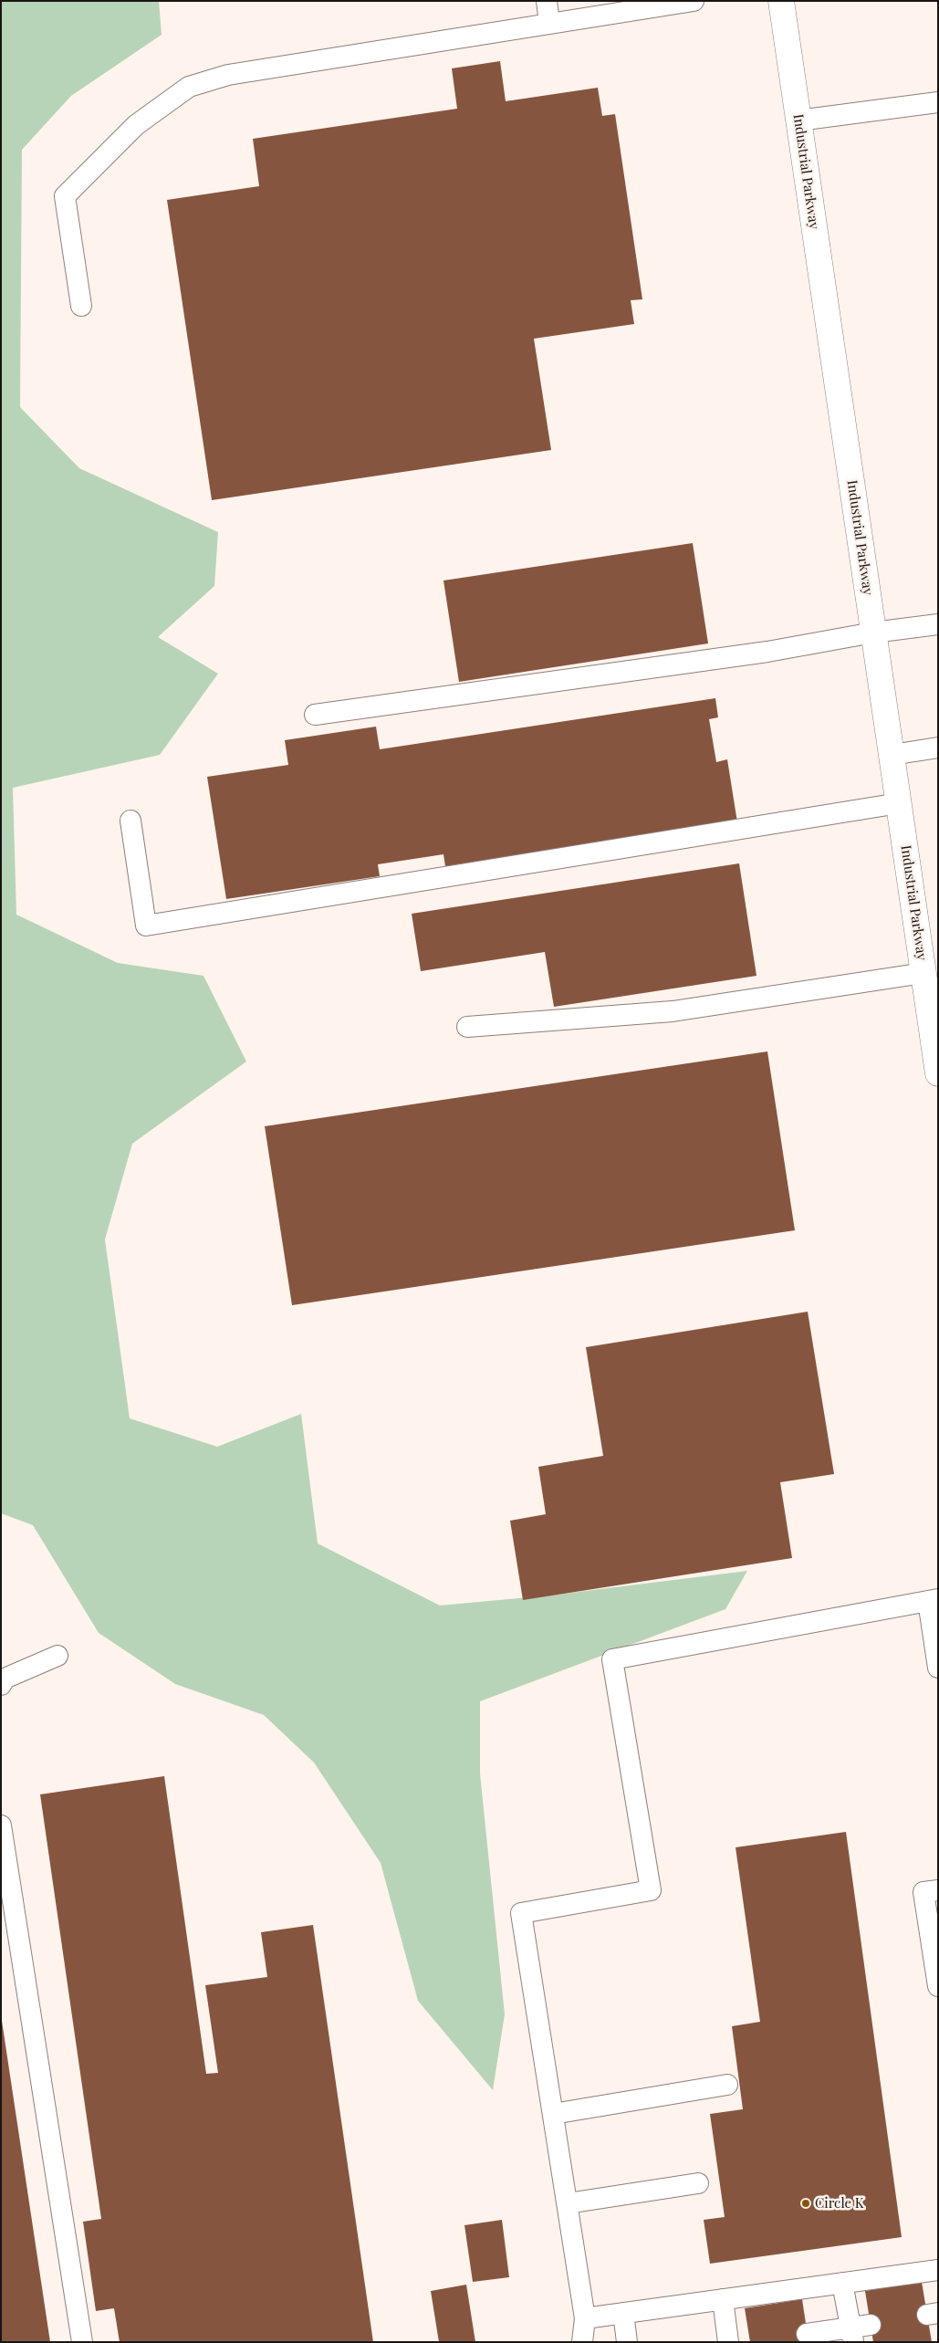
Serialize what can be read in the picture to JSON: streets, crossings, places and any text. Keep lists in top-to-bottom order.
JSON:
{
  "streets": {
    "street": ["Industrial Parkway"]
  },
  "places": ["Circle K"]
}
